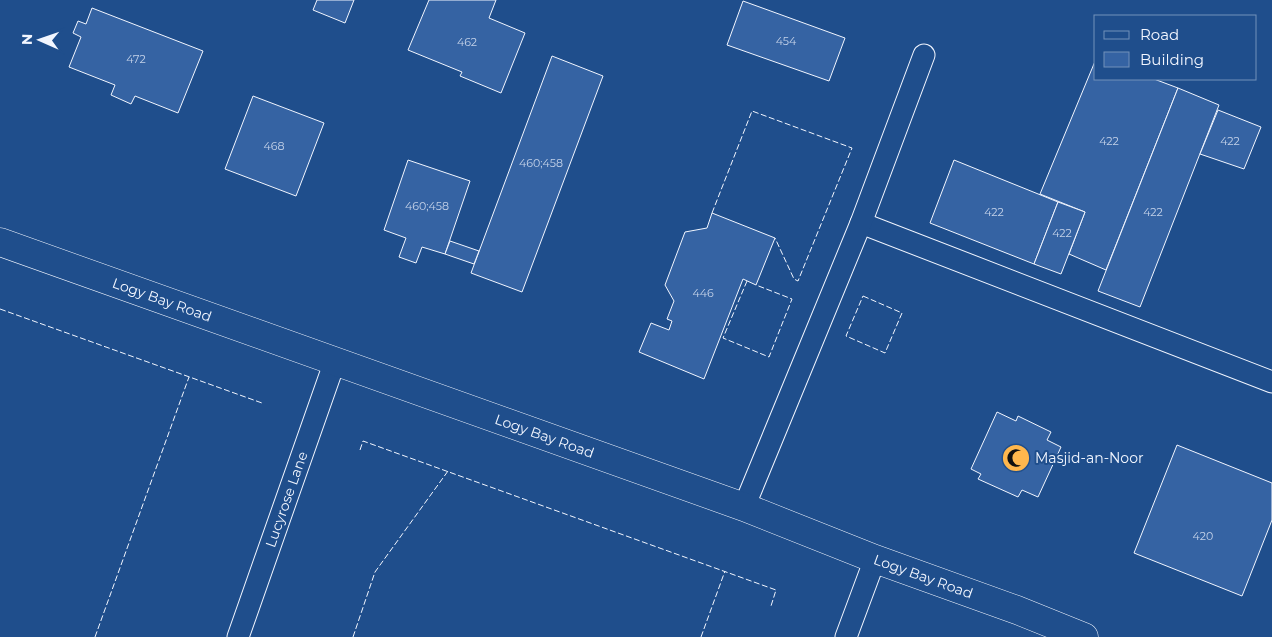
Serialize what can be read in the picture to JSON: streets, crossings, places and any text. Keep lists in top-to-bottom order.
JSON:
{
  "streets": {
    "main road": ["Logy Bay Road"],
    "street": ["Lucyrose Lane"]
  },
  "crossings": [
    ["Logy Bay Road", "Lucyrose Lane"]
  ],
  "places": {
    "mosque": ["Masjid-an-Noor"]
  },
  "house_numbers": [
    "454",
    "462",
    "472",
    "422",
    "422",
    "468",
    "460;458",
    "460;458",
    "422",
    "422",
    "422",
    "446",
    "420"
  ],
  "legend": ["Road", "Building"],
  "north": "left"
}
